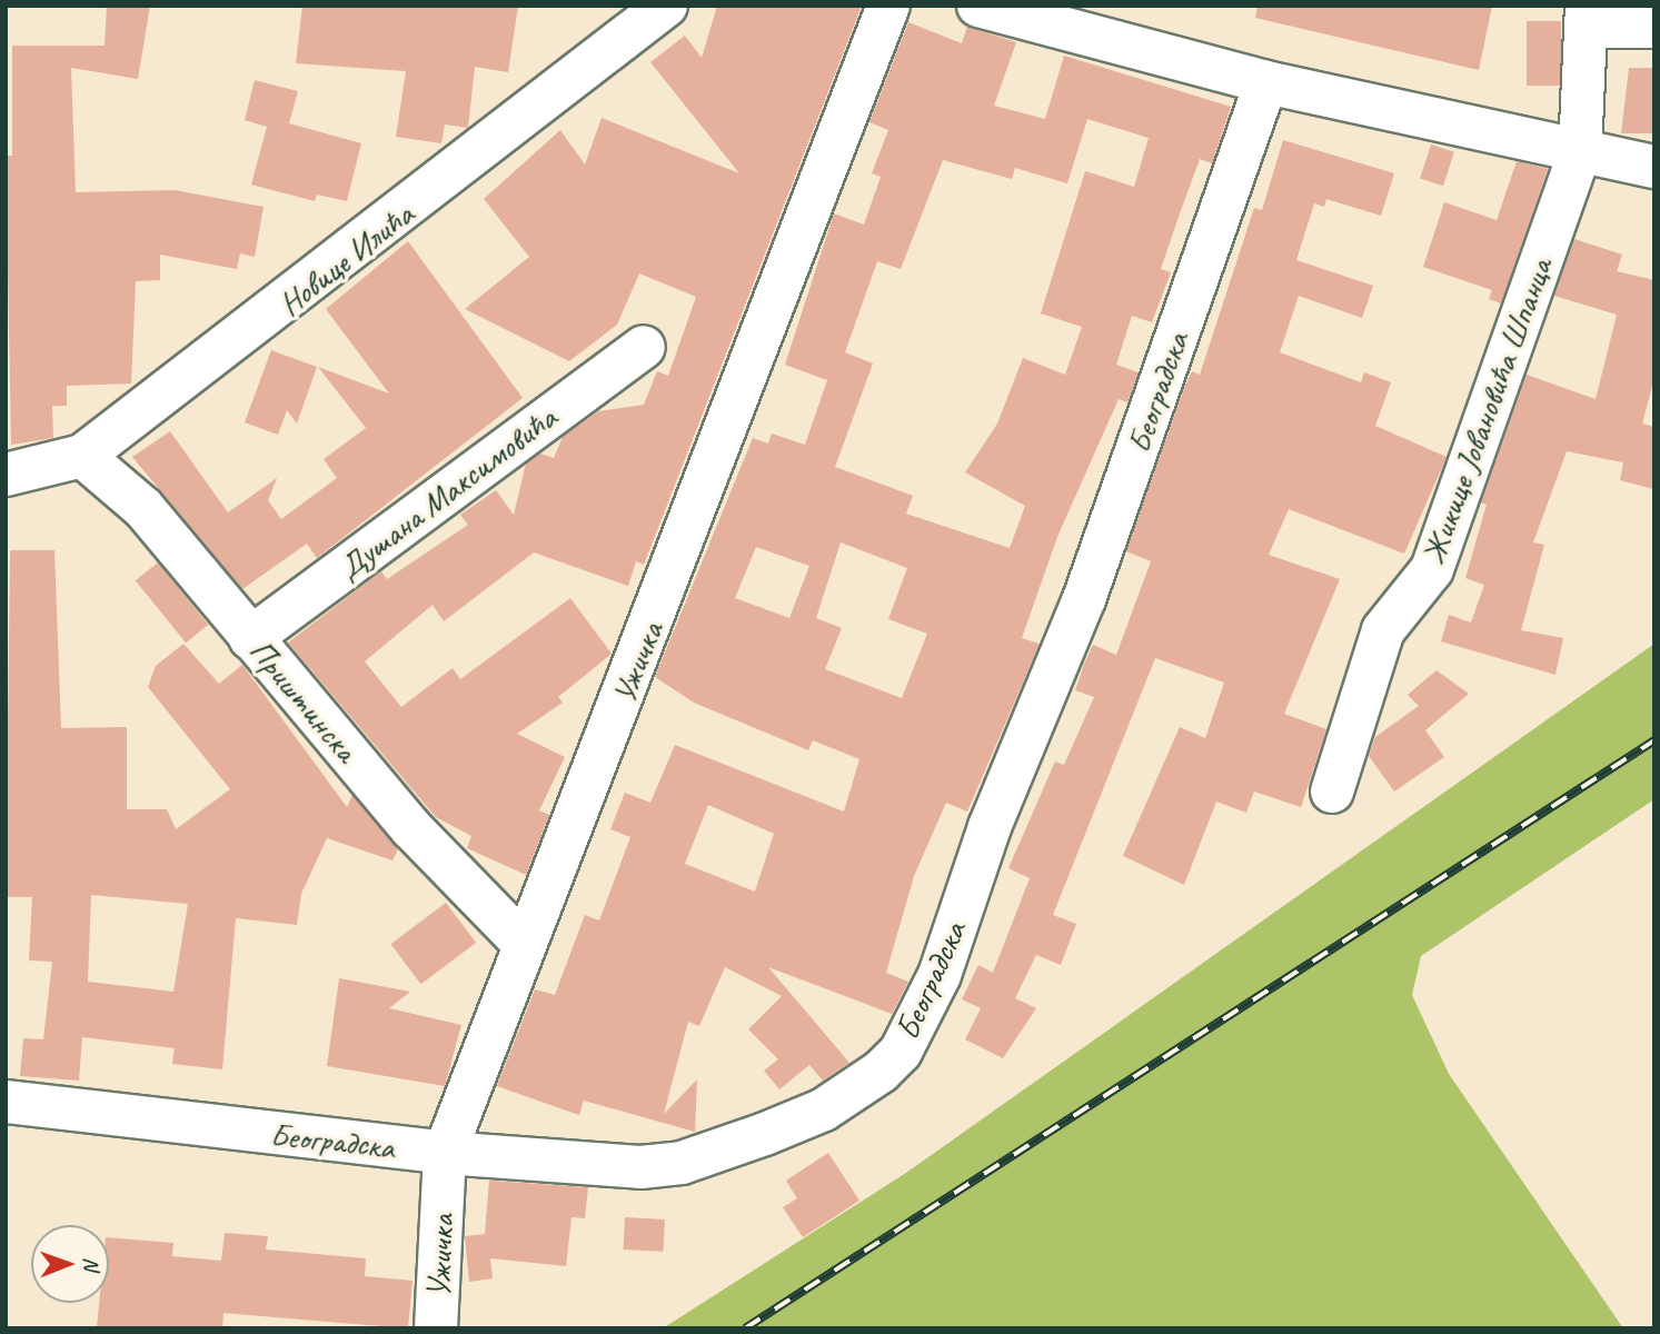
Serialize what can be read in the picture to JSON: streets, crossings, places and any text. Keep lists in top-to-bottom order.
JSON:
{
  "streets": {
    "street": [
      "Новице Илића",
      "Београдска",
      "Жикице Јовановића Шпанца",
      "Душана Максимовића",
      "Ужичка",
      "Приштинска"
    ]
  },
  "crossings": [
    ["Новице Илића", "Приштинска"],
    ["Београдска", "Ужичка"],
    ["Душана Максимовића", "Приштинска"],
    ["Ужичка", "Приштинска"]
  ],
  "north": "right"
}
